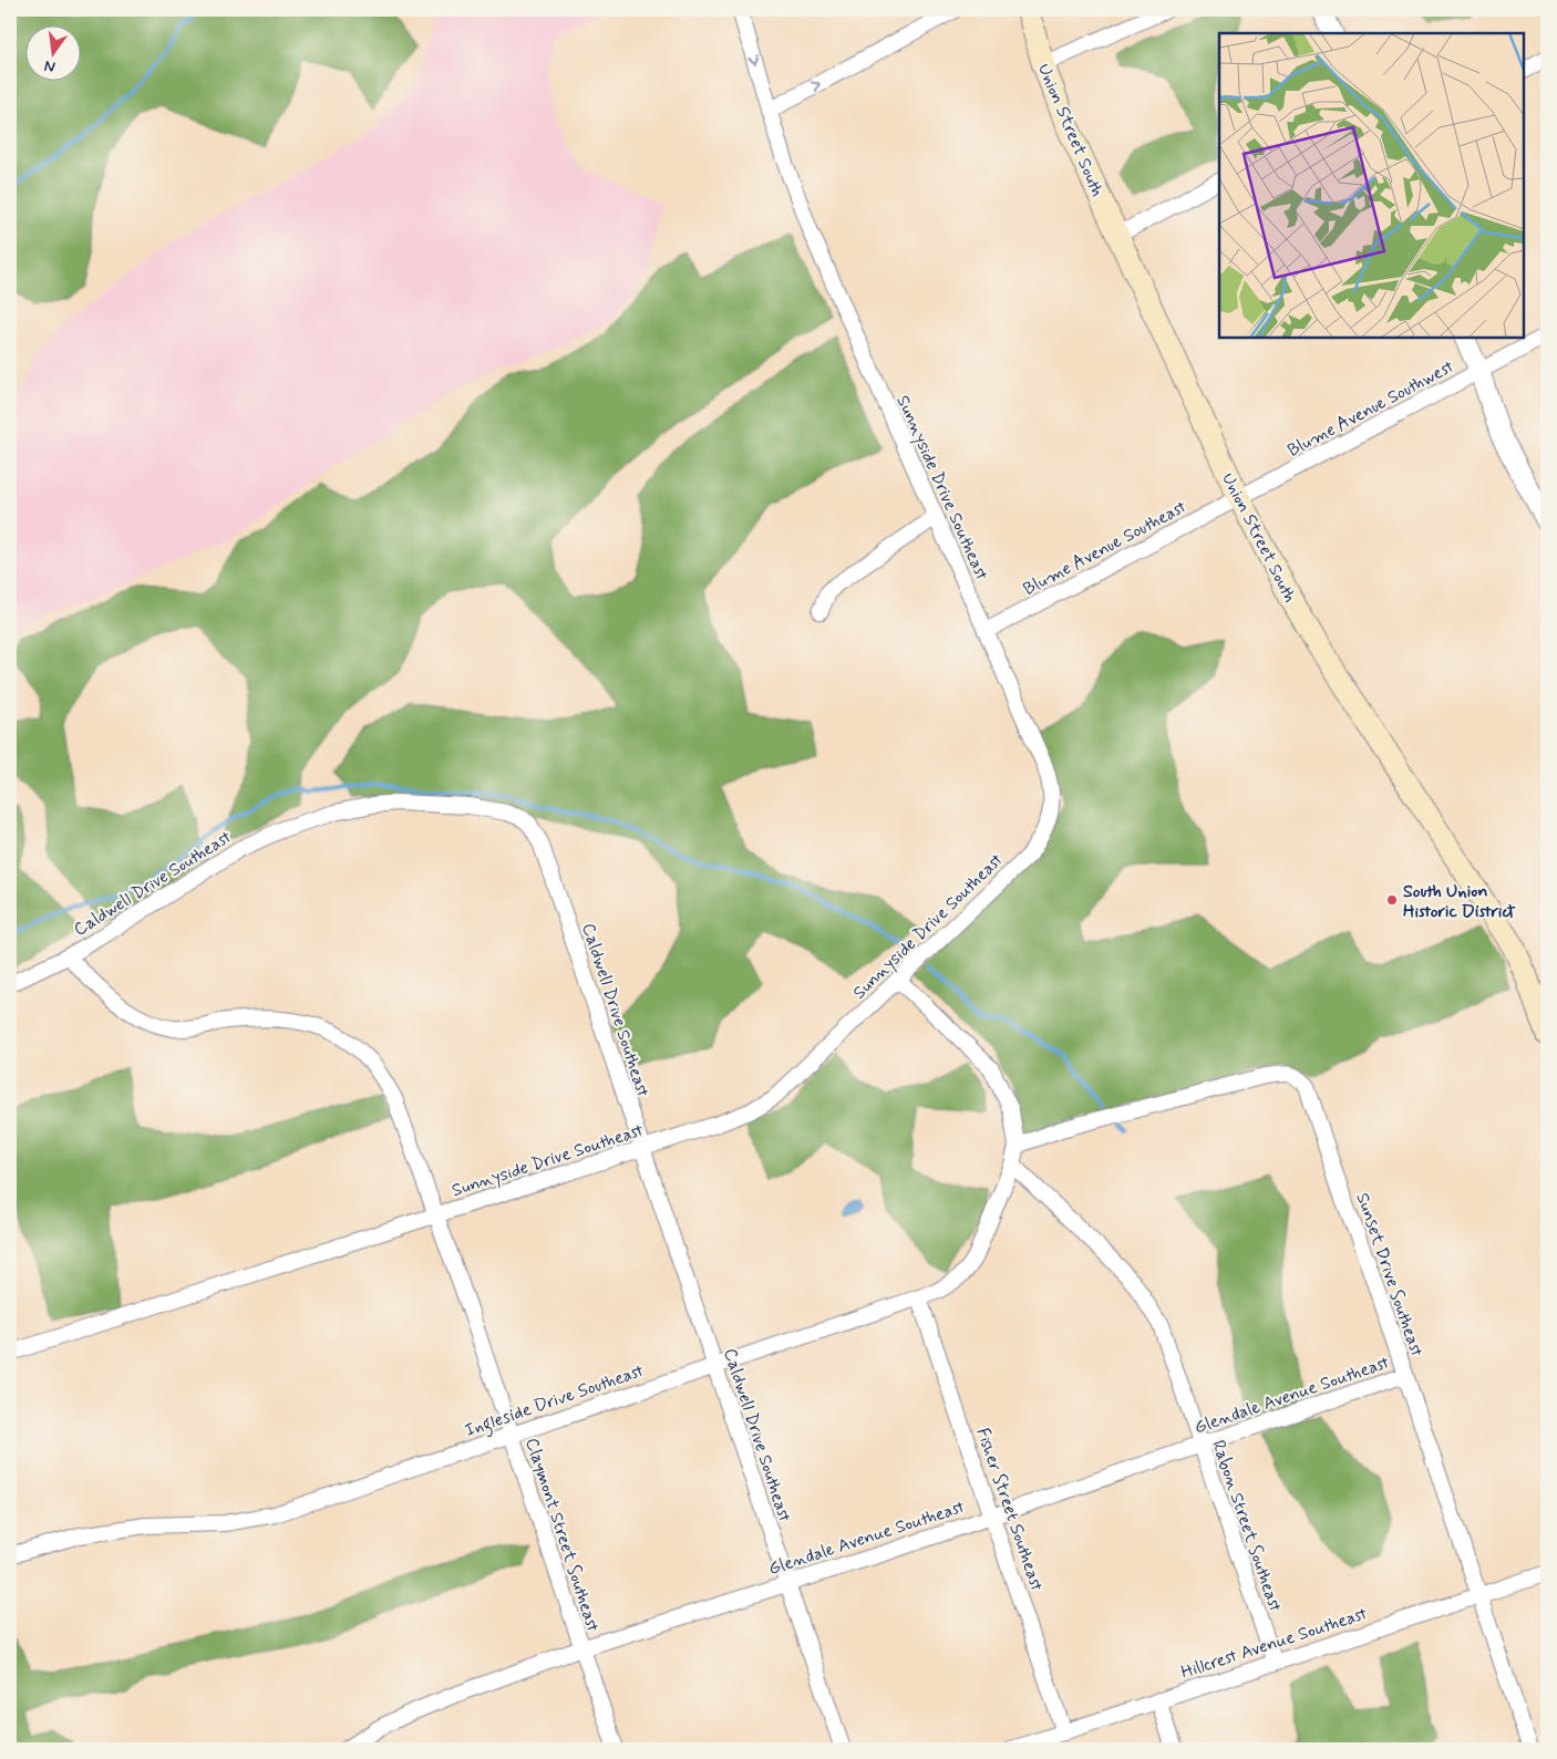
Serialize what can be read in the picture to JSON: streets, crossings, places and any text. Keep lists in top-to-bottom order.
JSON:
{
  "streets": {
    "main road": ["Union Street South"],
    "street": [
      "Blume Avenue Southwest",
      "Sunnyside Drive Southeast",
      "Blume Avenue Southeast",
      "Caldwell Drive Southeast",
      "Sunset Drive Southeast",
      "Glendale Avenue Southeast",
      "Ingleside Drive Southeast",
      "Fisher Street Southeast",
      "Rabon Street Southeast",
      "Claymont Street Southeast",
      "Hillcrest Avenue Southeast"
    ]
  },
  "crossings": [
    ["Union Street South", "Blume Avenue Southwest"],
    ["Union Street South", "Blume Avenue Southeast"],
    ["Blume Avenue Southwest", "Blume Avenue Southeast"],
    ["Sunnyside Drive Southeast", "Blume Avenue Southeast"],
    ["Sunnyside Drive Southeast", "Caldwell Drive Southeast"],
    ["Sunnyside Drive Southeast", "Ingleside Drive Southeast"],
    ["Sunnyside Drive Southeast", "Claymont Street Southeast"],
    ["Caldwell Drive Southeast", "Glendale Avenue Southeast"],
    ["Caldwell Drive Southeast", "Ingleside Drive Southeast"],
    ["Caldwell Drive Southeast", "Claymont Street Southeast"],
    ["Sunset Drive Southeast", "Glendale Avenue Southeast"],
    ["Sunset Drive Southeast", "Ingleside Drive Southeast"],
    ["Sunset Drive Southeast", "Hillcrest Avenue Southeast"],
    ["Glendale Avenue Southeast", "Fisher Street Southeast"],
    ["Glendale Avenue Southeast", "Rabon Street Southeast"],
    ["Glendale Avenue Southeast", "Claymont Street Southeast"],
    ["Ingleside Drive Southeast", "Fisher Street Southeast"],
    ["Ingleside Drive Southeast", "Rabon Street Southeast"],
    ["Ingleside Drive Southeast", "Claymont Street Southeast"],
    ["Fisher Street Southeast", "Hillcrest Avenue Southeast"],
    ["Rabon Street Southeast", "Hillcrest Avenue Southeast"]
  ],
  "places": ["South Union Historic District"],
  "north": "bottom"
}
